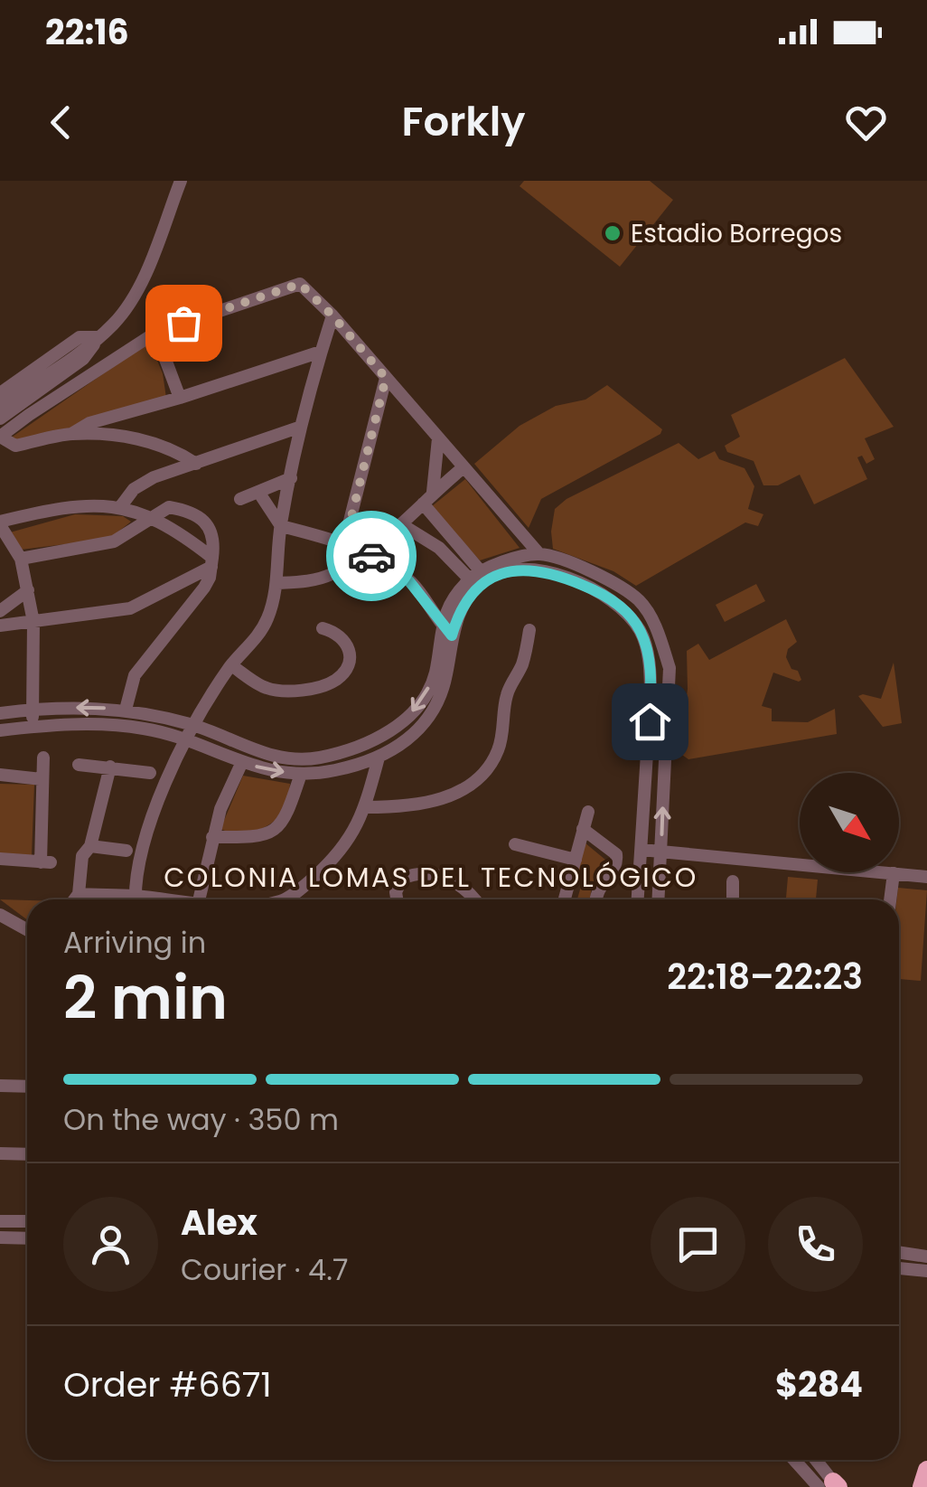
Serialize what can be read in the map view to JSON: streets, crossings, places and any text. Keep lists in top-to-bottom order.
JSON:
{
  "districts": ["COLONIA LOMAS DEL TECNOLÓGICO"],
  "places": ["Estadio Borregos"],
  "north": "bottom right",
  "page": {
    "status": "22:16",
    "header": "Forkly",
    "heading": ["2 min", "Arriving in", "22:18–22:23"],
    "panel": [
      "Alex",
      "Courier · 4.7",
      "Order #6671",
      "$284"
    ],
    "bar": "On the way · 350 m"
  }
}
